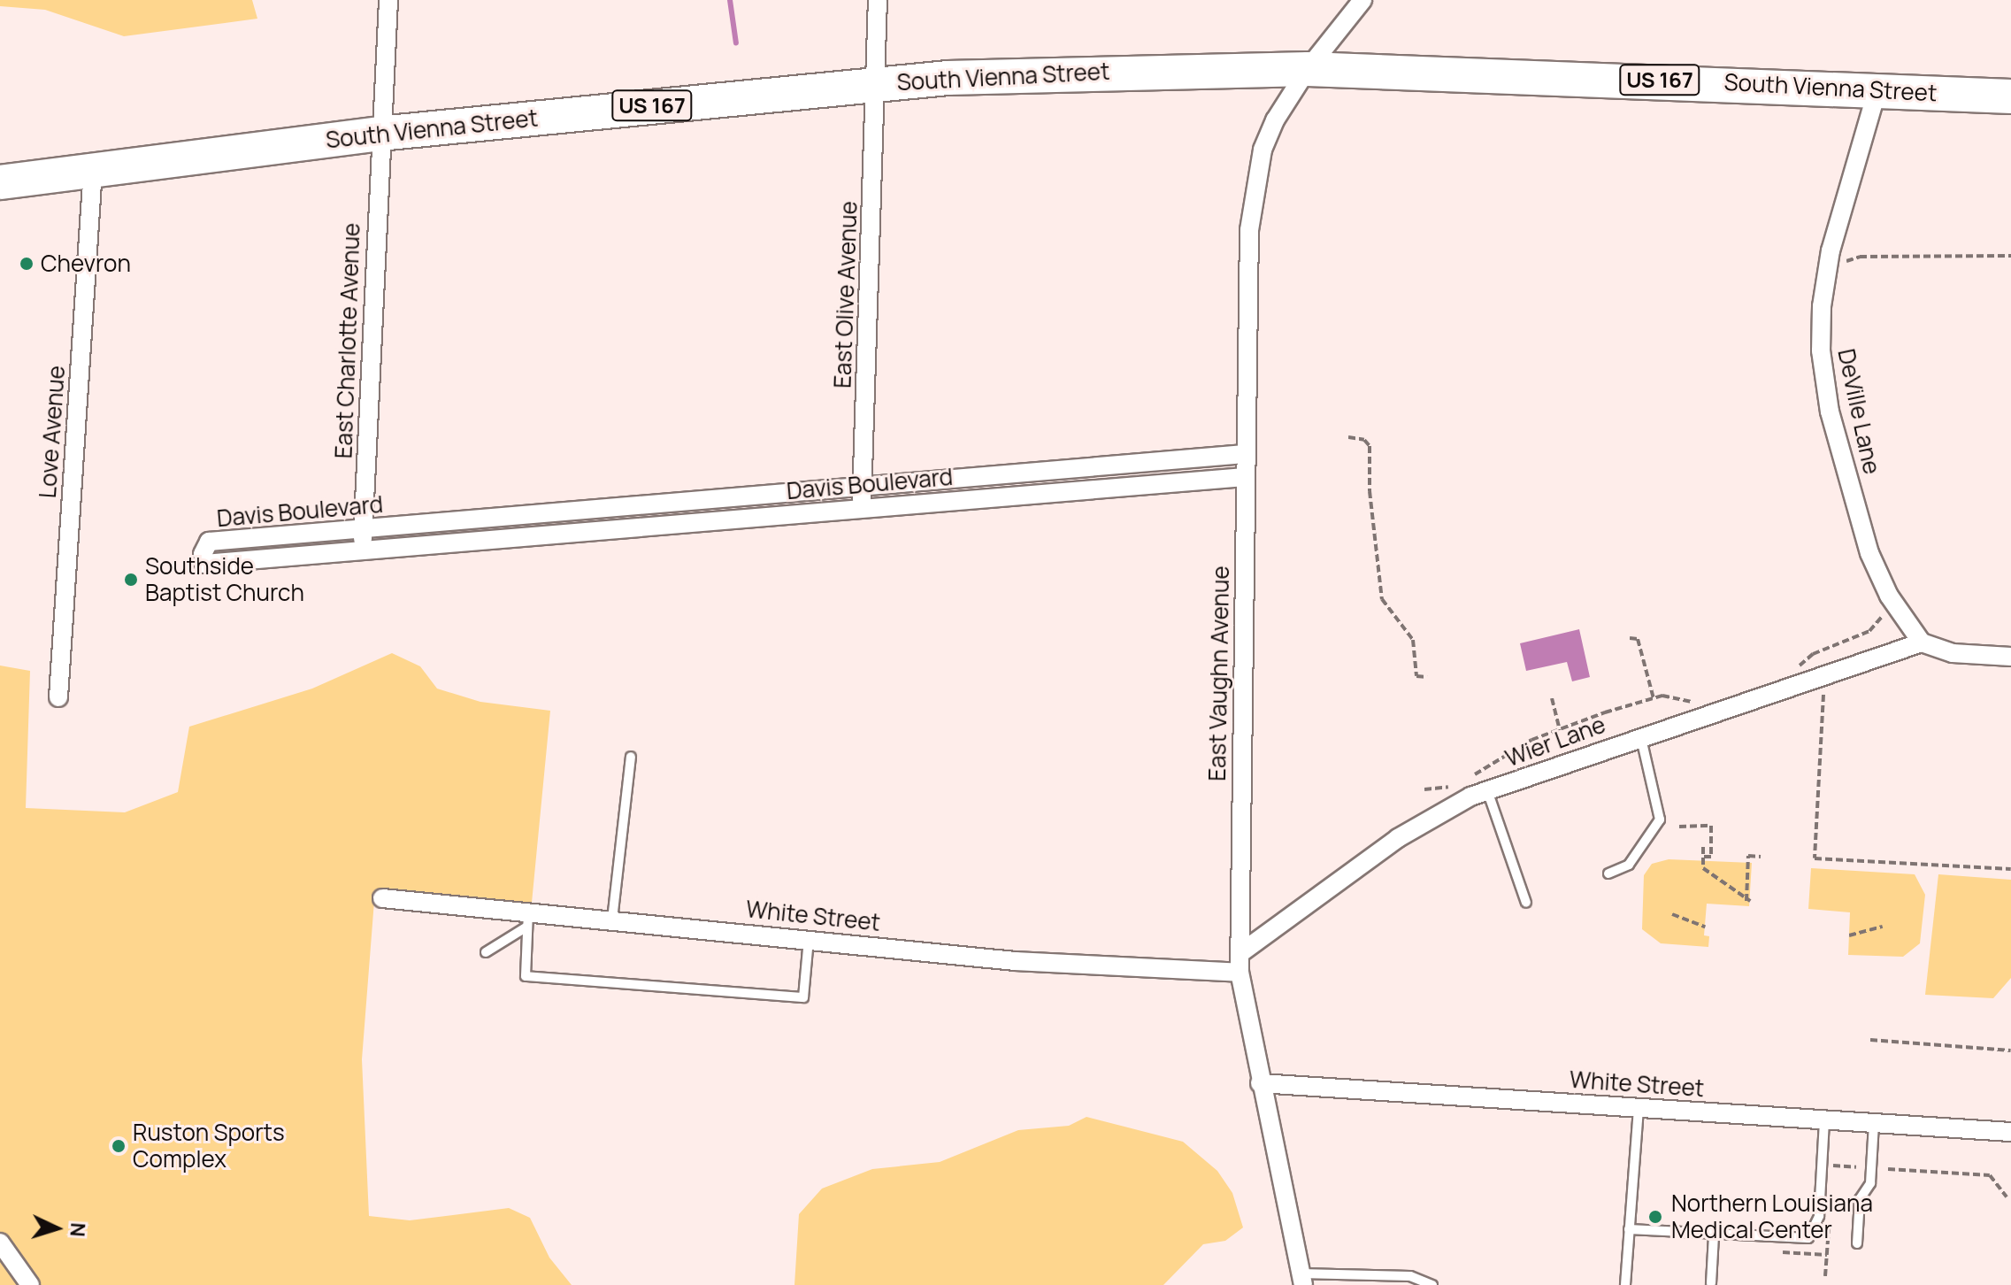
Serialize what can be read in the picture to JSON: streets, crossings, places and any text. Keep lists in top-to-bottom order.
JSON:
{
  "streets": {
    "highway": ["South Vienna Street", "US 167"],
    "street": [
      "East Olive Avenue",
      "East Charlotte Avenue",
      "DeVille Lane",
      "Love Avenue",
      "Davis Boulevard",
      "East Vaughn Avenue",
      "Wier Lane",
      "White Street"
    ]
  },
  "crossings": [
    ["South Vienna Street", "East Olive Avenue"],
    ["South Vienna Street", "East Charlotte Avenue"],
    ["South Vienna Street", "DeVille Lane"],
    ["South Vienna Street", "Love Avenue"],
    ["South Vienna Street", "East Vaughn Avenue"],
    ["East Olive Avenue", "Davis Boulevard"],
    ["East Charlotte Avenue", "Davis Boulevard"],
    ["DeVille Lane", "Wier Lane"],
    ["Davis Boulevard", "East Vaughn Avenue"],
    ["East Vaughn Avenue", "Wier Lane"],
    ["East Vaughn Avenue", "White Street"]
  ],
  "places": [
    "Chevron",
    "Southside Baptist Church",
    "Ruston Sports Complex",
    "Northern Louisiana Medical Center"
  ],
  "north": "right"
}
